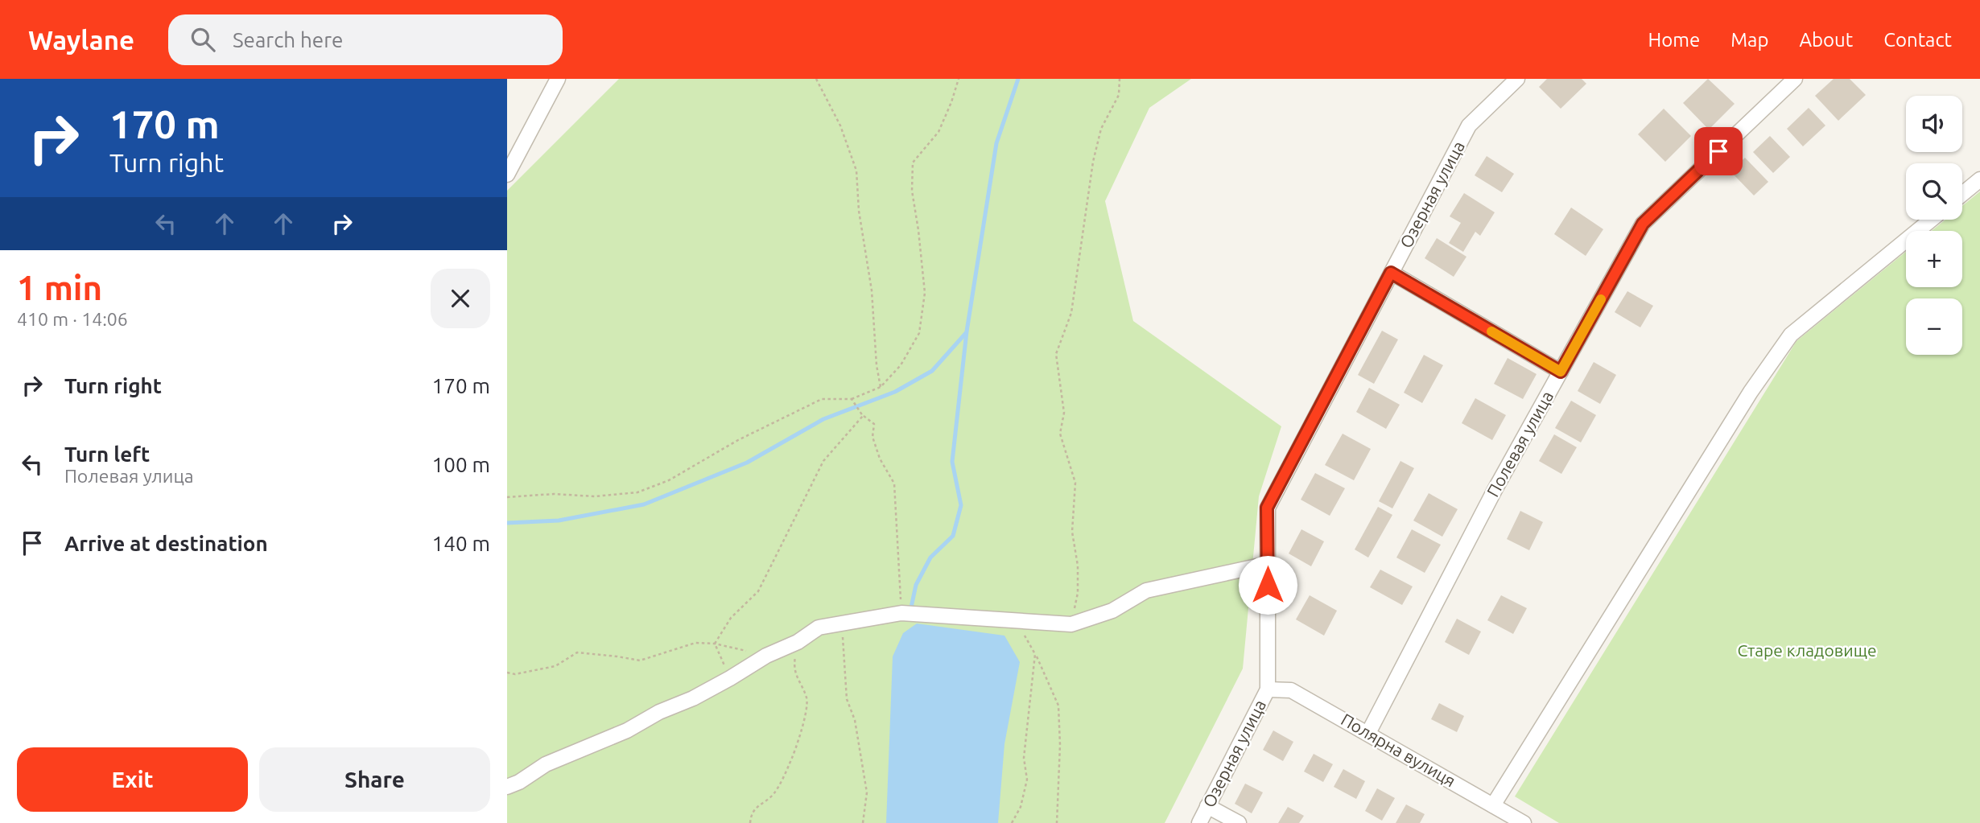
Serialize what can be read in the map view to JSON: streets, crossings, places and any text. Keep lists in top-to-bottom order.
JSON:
{
  "streets": {
    "street": ["Озерная улица", "Полевая улица", "Полярна вулиця"]
  },
  "crossings": [
    ["Озерная улица", "Полярна вулиця"],
    ["Полевая улица", "Полярна вулиця"]
  ],
  "parks": ["Старе кладовище"],
  "page": {
    "header": "Waylane",
    "search": "Search here",
    "nav": [
      "Home",
      "Map",
      "About",
      "Contact"
    ],
    "turn": ["170 m", "Turn right"],
    "map_buttons": ["+", "−"],
    "heading": ["1 min", "410 m · 14:06"],
    "list": [
      {
        "name": "Turn right",
        "value": "170 m"
      },
      {
        "name": "Turn left",
        "note": "Полевая улица",
        "value": "100 m"
      },
      {
        "name": "Arrive at destination",
        "value": "140 m"
      }
    ],
    "buttons": ["Exit", "Share"]
  }
}
